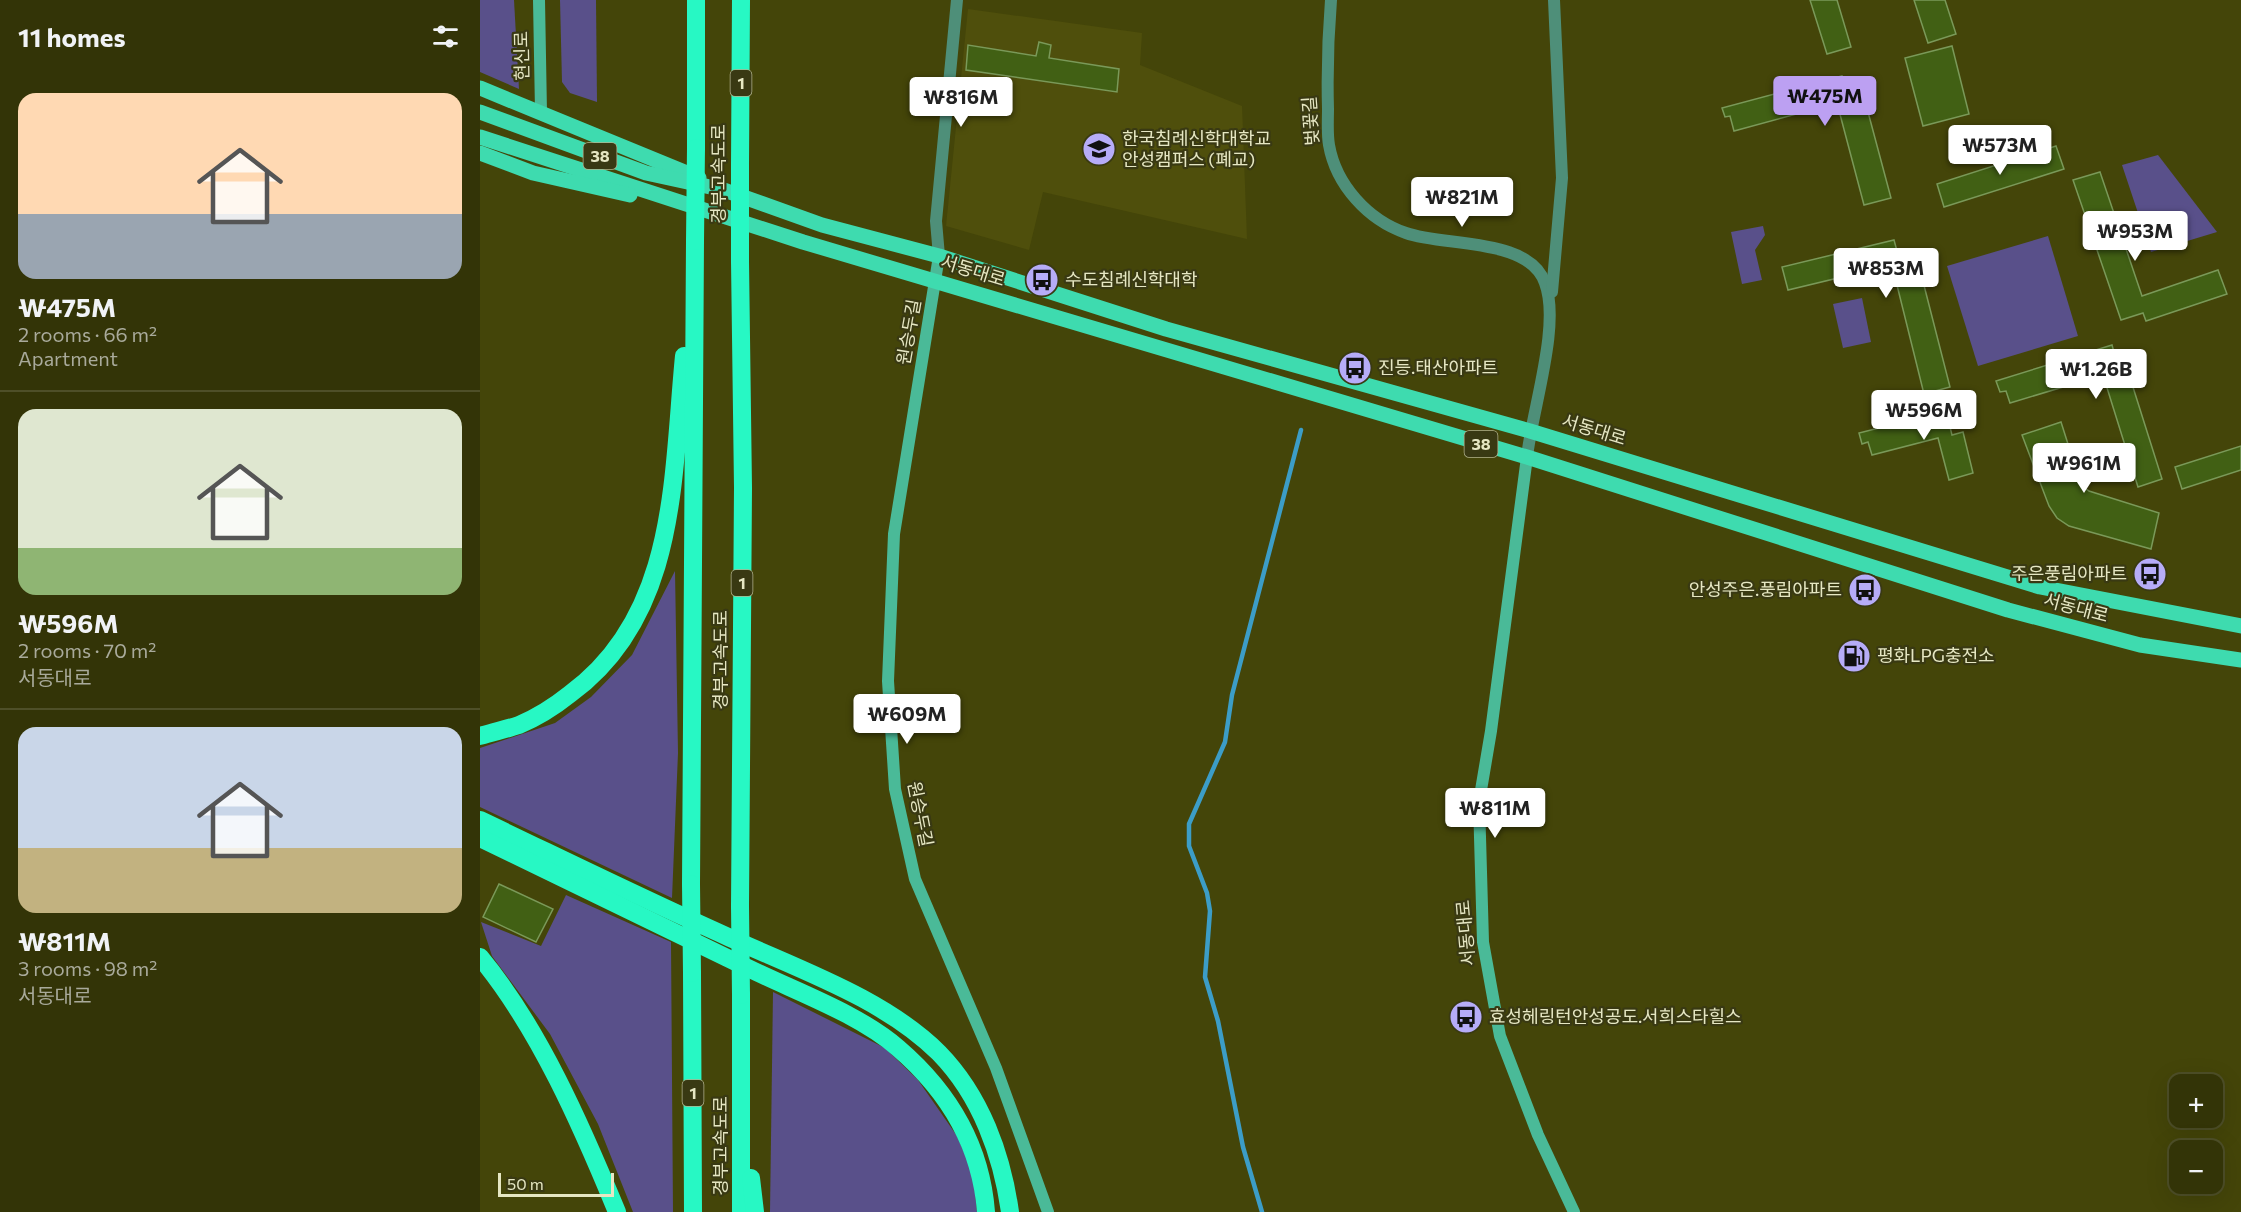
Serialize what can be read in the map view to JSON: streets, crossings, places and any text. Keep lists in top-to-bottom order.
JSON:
{
  "streets": {
    "highway": ["1", "경부고속도로"],
    "main road": ["38", "서동대로"],
    "street": ["현신로", "벚꽃길", "원승두길"]
  },
  "crossings": [
    ["벚꽃길", "서동대로"],
    ["서동대로", "원승두길"]
  ],
  "places": {
    "school or university": ["한국침례신학대학교 안성캠퍼스 (폐교)"],
    "bus stop": [
      "수도침례신학대학",
      "진등.태산아파트",
      "주은풍림아파트",
      "안성주은.풍림아파트",
      "효성헤링턴안성공도.서희스타힐스"
    ],
    "fuel station": ["평화LPG충전소"]
  },
  "scale_bar": "50 m",
  "page": {
    "heading": "11 homes",
    "list": [
      {
        "name": "₩475M",
        "note": "2 rooms · 66 m² · Apartment"
      },
      {
        "name": "₩596M",
        "note": "2 rooms · 70 m² · 서동대로"
      },
      {
        "name": "₩811M",
        "note": "3 rooms · 98 m² · 서동대로"
      }
    ],
    "price": [
      "₩475M",
      "₩816M",
      "₩573M",
      "₩821M",
      "₩953M",
      "₩853M",
      "₩1.26B",
      "₩596M",
      "₩961M",
      "₩609M",
      "₩811M"
    ],
    "map_buttons": ["+", "−"],
    "scale": "50 m"
  }
}
